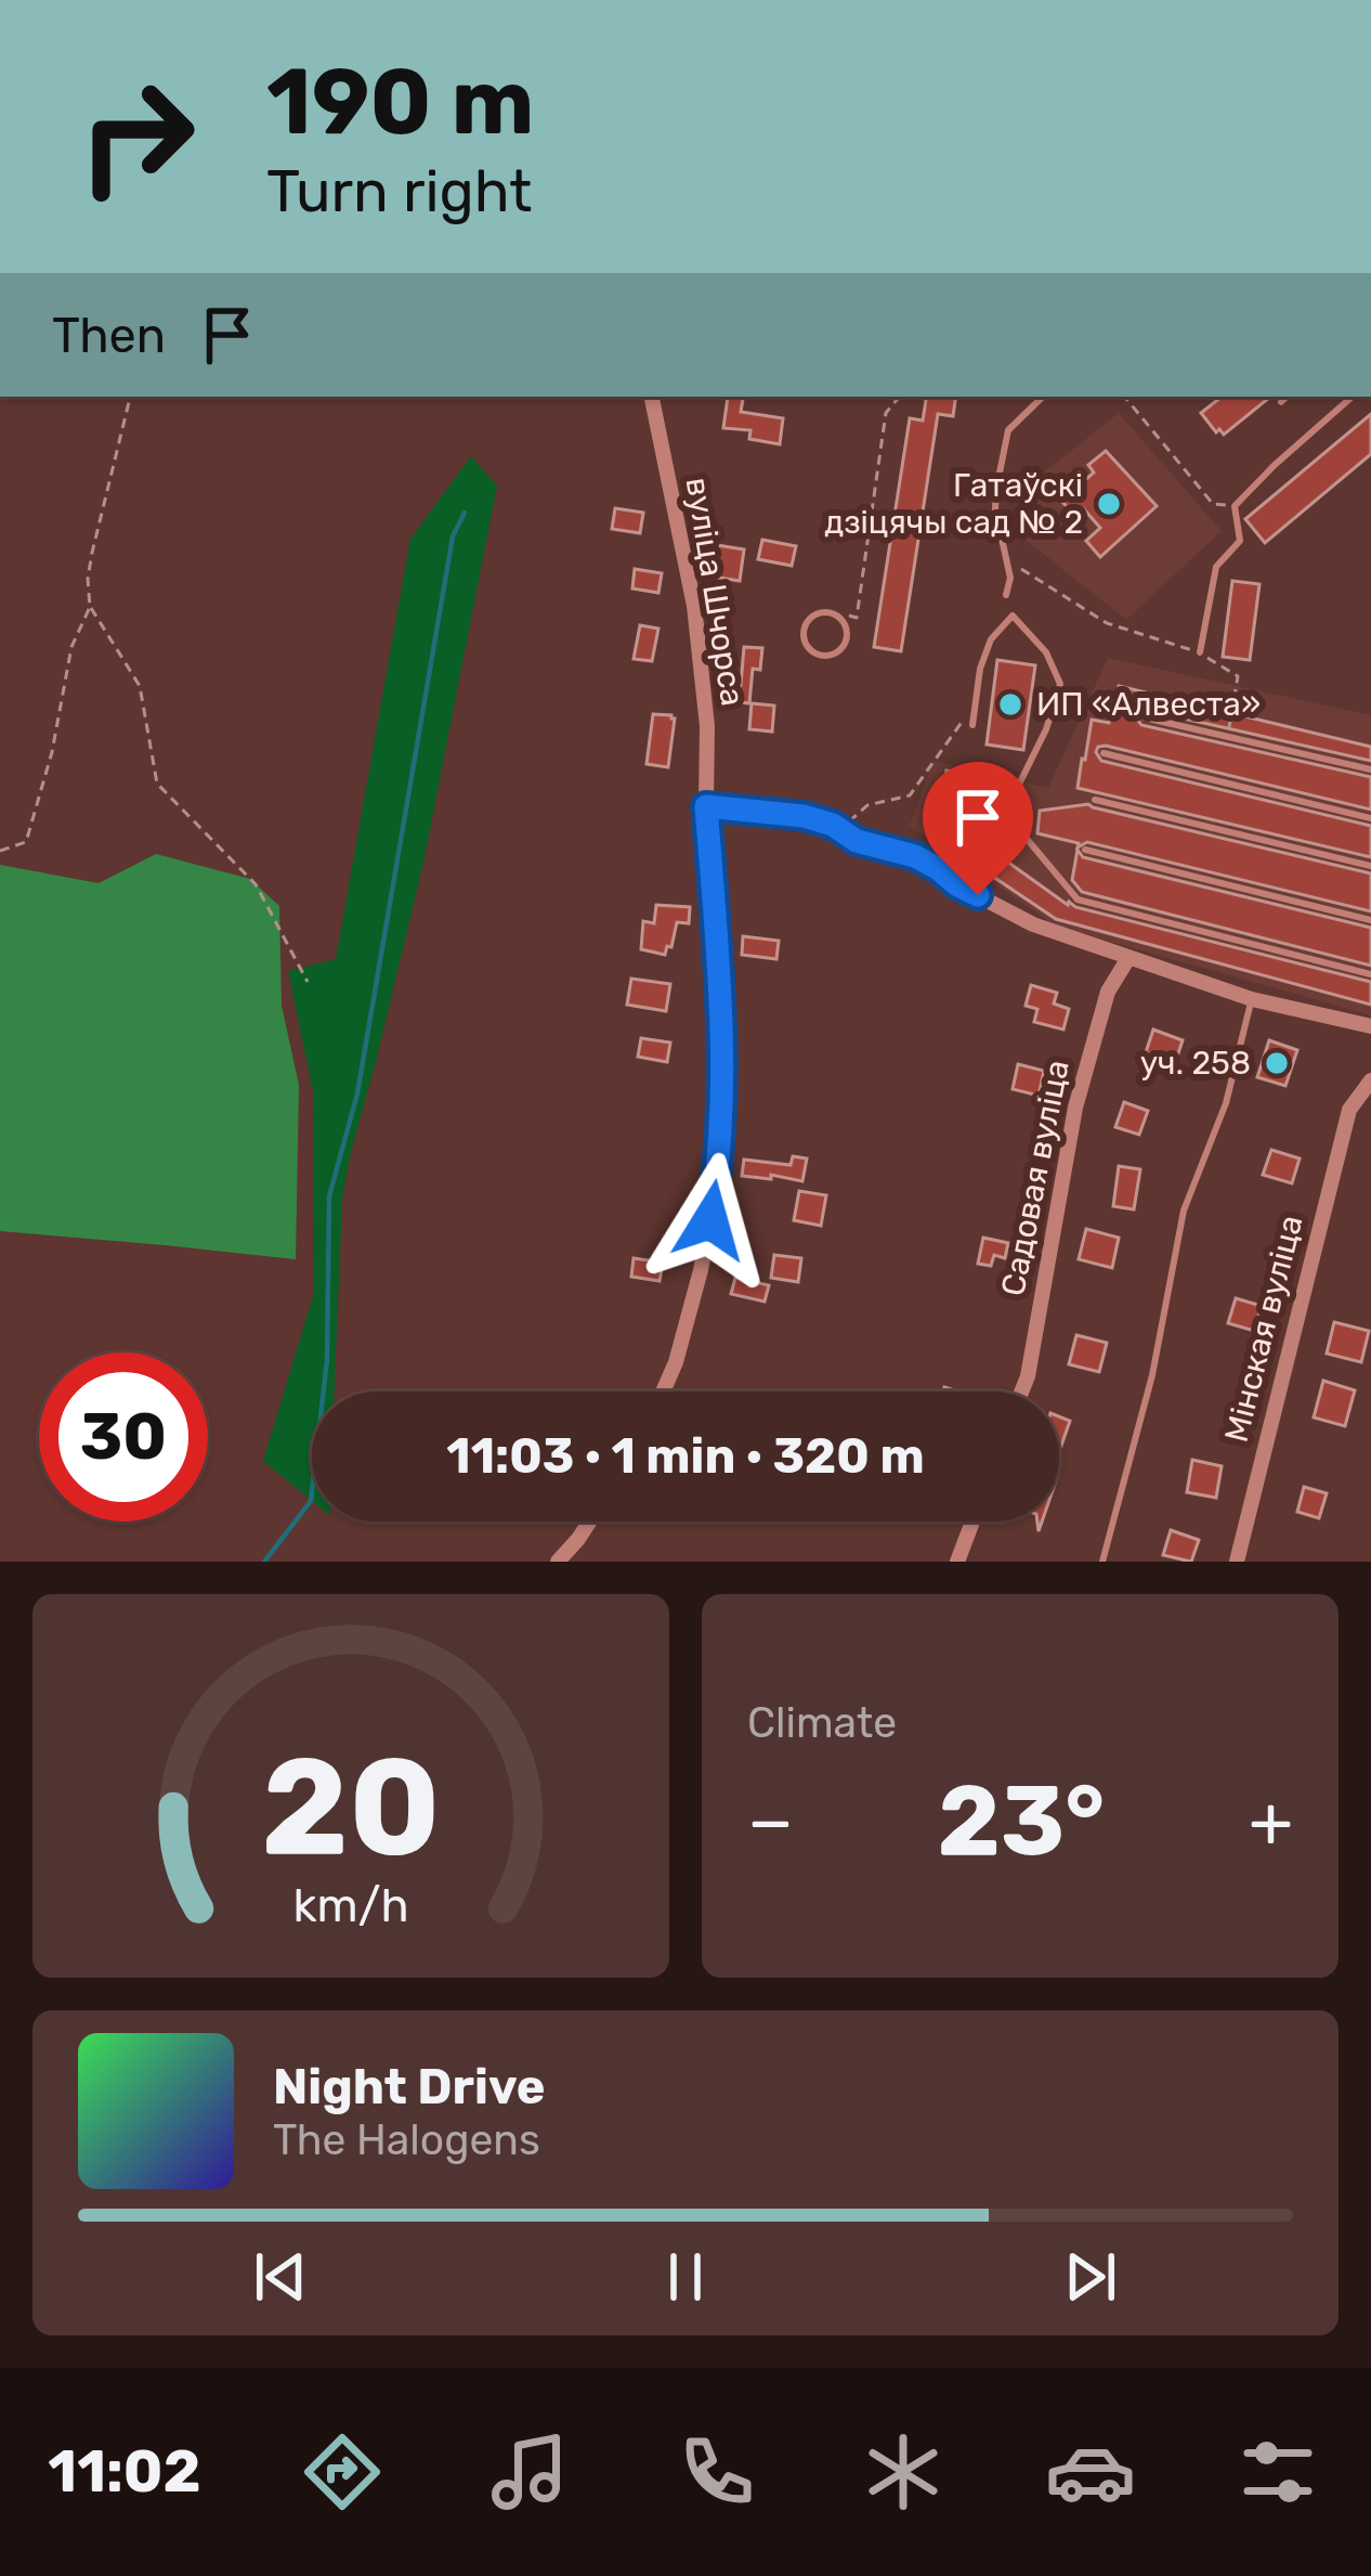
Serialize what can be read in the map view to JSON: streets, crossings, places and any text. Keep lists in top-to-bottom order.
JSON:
{
  "streets": {
    "street": ["вуліца Шчорса", "Садовая вуліца", "Мінская вуліца"]
  },
  "places": ["Гатаўскі дзіцячы сад № 2", "ИП «Алвеста»", "уч. 258"],
  "page": {
    "turn": ["190 m", "Turn right"],
    "then": "Then",
    "limit": "30",
    "trip": "11:03 · 1 min · 320 m",
    "tile": "Climate",
    "heat": ["−", "23°", "+"],
    "song": ["Night Drive", "The Halogens"],
    "tabs": "11:02",
    "gauge": ["20", "km/h"]
  }
}
